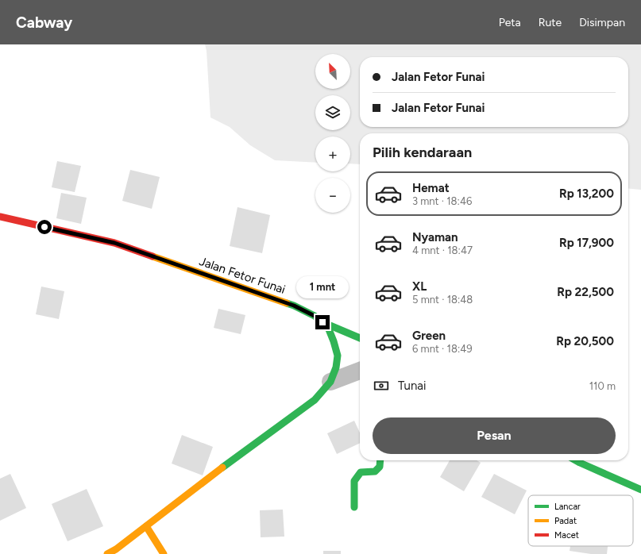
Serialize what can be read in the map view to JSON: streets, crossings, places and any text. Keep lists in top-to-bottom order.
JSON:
{
  "streets": {
    "street": ["Jalan Fetor Funai"]
  },
  "legend": ["Lancar", "Padat", "Macet"],
  "north": "top left",
  "page": {
    "header": "Cabway",
    "nav": ["Peta", "Rute", "Disimpan"],
    "map_buttons": ["+", "−"],
    "banner": ["Jalan Fetor Funai", "Jalan Fetor Funai"],
    "heading": "Pilih kendaraan",
    "list": [
      {
        "name": "Hemat",
        "note": "3 mnt · 18:46",
        "value": "Rp 13,200"
      },
      {
        "name": "Nyaman",
        "note": "4 mnt · 18:47",
        "value": "Rp 17,900"
      },
      {
        "name": "XL",
        "note": "5 mnt · 18:48",
        "value": "Rp 22,500"
      },
      {
        "name": "Green",
        "note": "6 mnt · 18:49",
        "value": "Rp 20,500"
      }
    ],
    "bubble": "1 mnt",
    "pay": ["Tunai", "110 m"],
    "buttons": "Pesan"
  }
}
